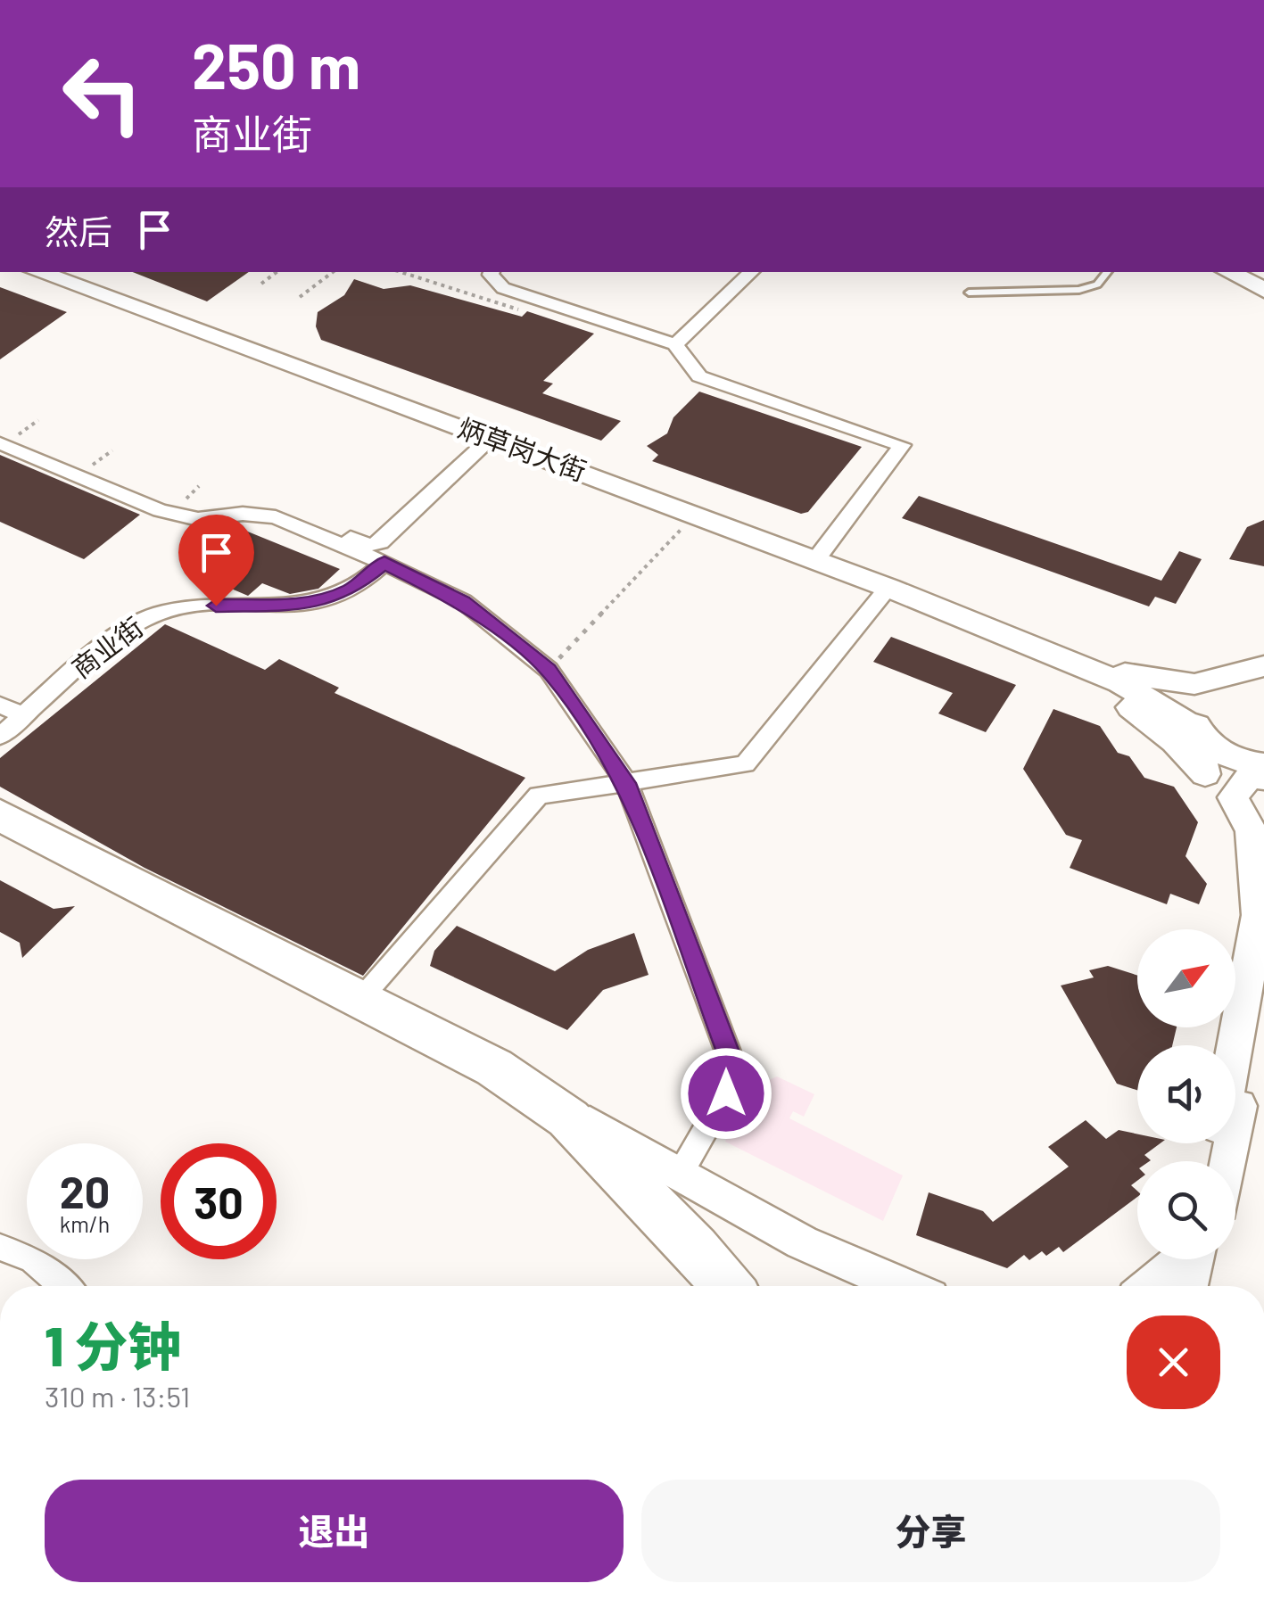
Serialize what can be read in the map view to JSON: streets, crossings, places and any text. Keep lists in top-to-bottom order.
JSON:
{
  "streets": {
    "street": ["炳草岗大街", "商业街"]
  },
  "north": "top right",
  "page": {
    "turn": ["250 m", "商业街"],
    "then": "然后",
    "speed": "20 km/h",
    "limit": "30",
    "heading": ["1 分钟", "310 m · 13:51"],
    "buttons": ["退出", "分享"]
  }
}
